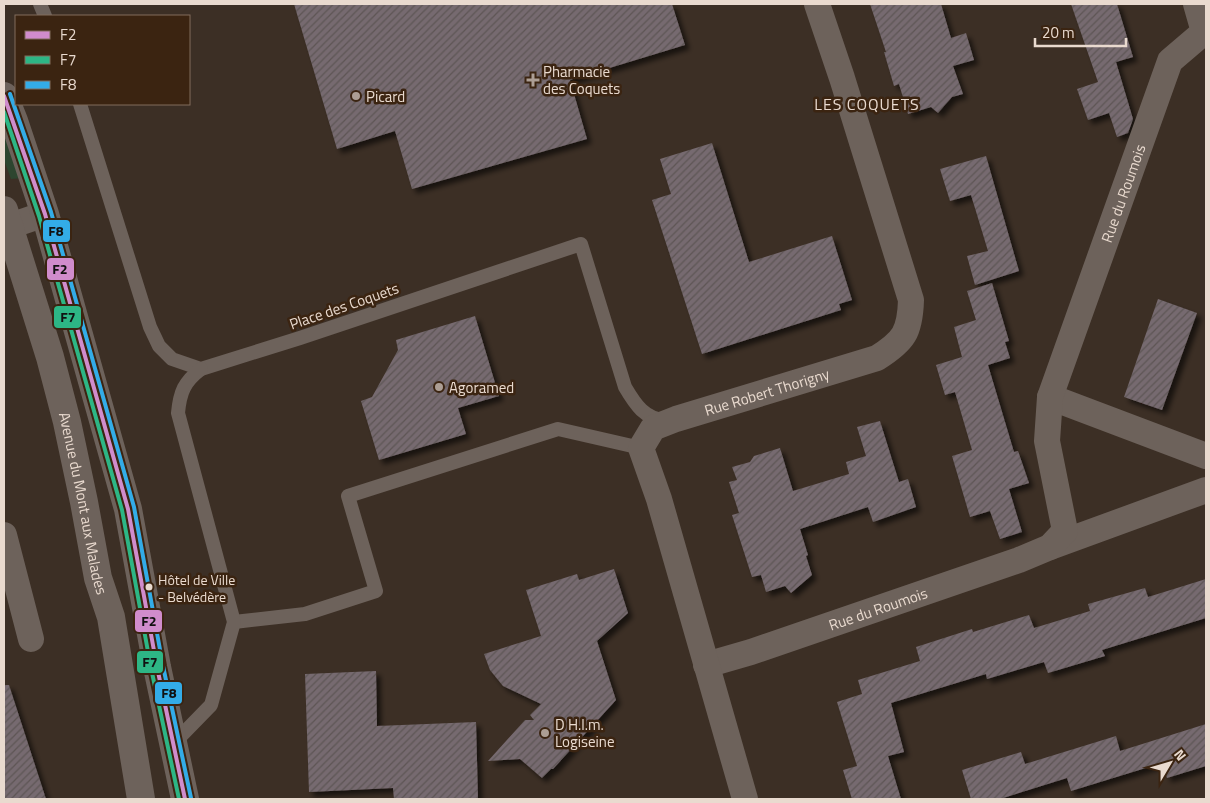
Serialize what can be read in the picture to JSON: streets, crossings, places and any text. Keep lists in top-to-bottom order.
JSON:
{
  "streets": {
    "street": ["Rue du Roumois", "Rue Robert Thorigny", "Avenue du Mont aux Malades"],
    "lane": ["Place des Coquets"]
  },
  "crossings": [
    ["Place des Coquets", "Rue Robert Thorigny"]
  ],
  "districts": ["LES COQUETS"],
  "places": {
    "health": ["Pharmacie des Coquets"],
    "other": [
      "Picard",
      "Agoramed",
      "Hôtel de Ville - Belvédère",
      "D H.l.m. Logiseine"
    ]
  },
  "lines": ["transit line F8", "transit line F2", "transit line F7"],
  "legend": ["F2", "F7", "F8"],
  "scale_bar": "20 m",
  "north": "top right"
}
